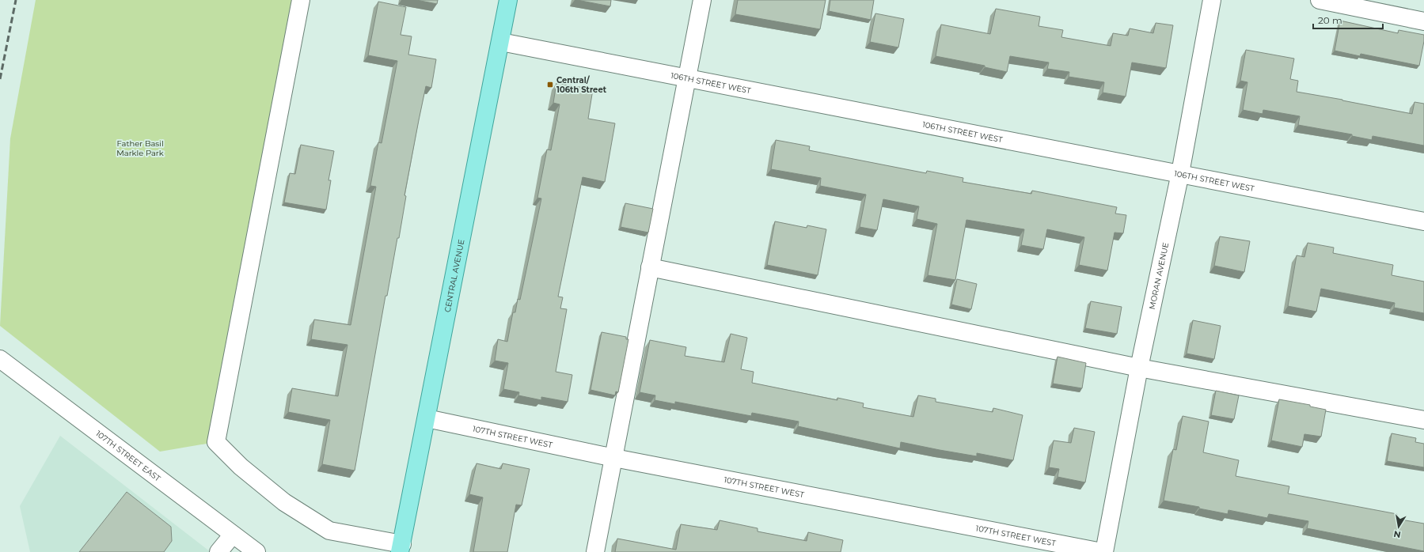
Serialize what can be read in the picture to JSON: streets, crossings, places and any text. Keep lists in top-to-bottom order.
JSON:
{
  "streets": {
    "main road": ["CENTRAL AVENUE"],
    "street": [
      "106TH STREET WEST",
      "MORAN AVENUE",
      "107TH STREET WEST",
      "107TH STREET EAST"
    ]
  },
  "crossings": [
    ["106TH STREET WEST", "CENTRAL AVENUE"],
    ["106TH STREET WEST", "MORAN AVENUE"],
    ["CENTRAL AVENUE", "107TH STREET WEST"],
    ["MORAN AVENUE", "107TH STREET WEST"]
  ],
  "parks": ["Father Basil Markle Park"],
  "places": {
    "transit": ["Central/ 106th Street"]
  },
  "scale_bar": "20 m",
  "north": "bottom"
}
